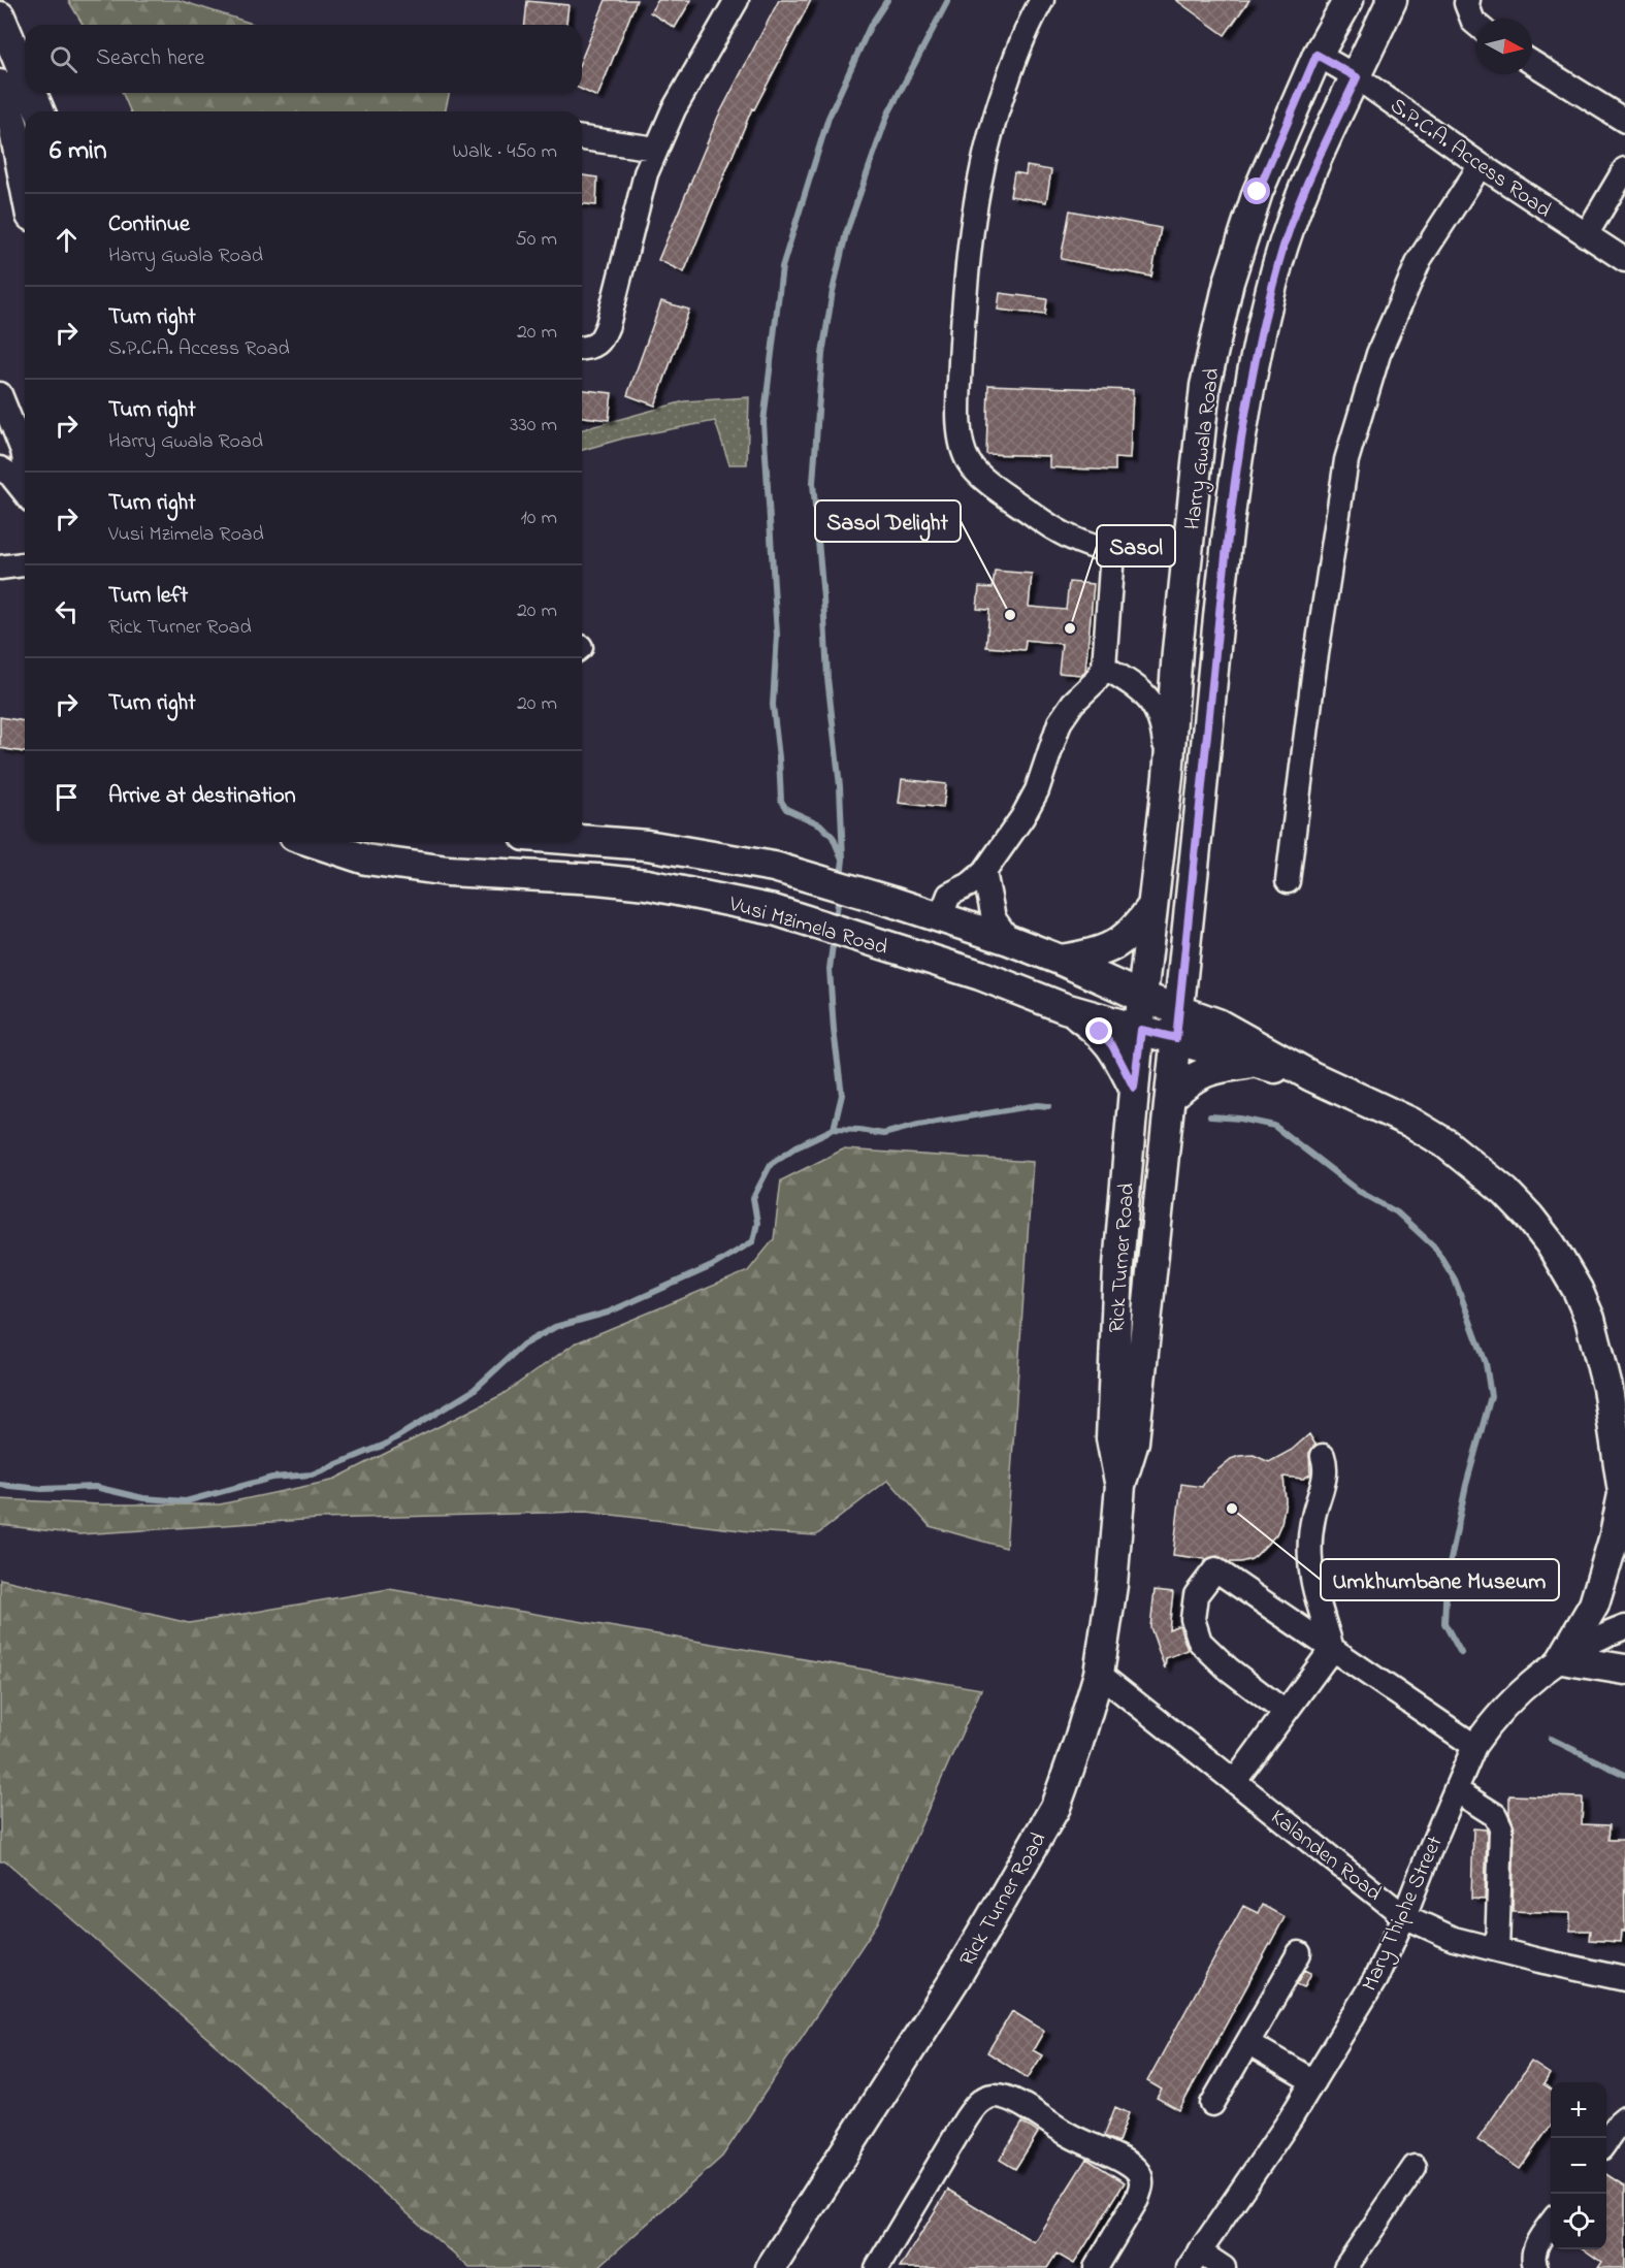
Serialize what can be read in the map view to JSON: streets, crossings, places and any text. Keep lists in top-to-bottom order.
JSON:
{
  "streets": {
    "main road": ["Harry Gwala Road", "Vusi Mzimela Road", "Rick Turner Road"],
    "street": ["S.P.C.A. Access Road", "Kalanden Road", "Mary Thiphe Street"]
  },
  "crossings": [
    ["S.P.C.A. Access Road", "Harry Gwala Road"],
    ["Harry Gwala Road", "Vusi Mzimela Road"],
    ["Harry Gwala Road", "Rick Turner Road"],
    ["Vusi Mzimela Road", "Rick Turner Road"],
    ["Vusi Mzimela Road", "Mary Thiphe Street"],
    ["Rick Turner Road", "Kalanden Road"],
    ["Kalanden Road", "Mary Thiphe Street"]
  ],
  "places": ["Sasol Delight", "Sasol", "Umkhumbane Museum"],
  "north": "right",
  "page": {
    "search": "Search here",
    "heading": ["6 min", "Walk · 450 m"],
    "list": [
      ["Continue", "Harry Gwala Road", "50 m"],
      ["Turn right", "S.P.C.A. Access Road", "20 m"],
      ["Turn right", "Harry Gwala Road", "330 m"],
      ["Turn right", "Vusi Mzimela Road", "10 m"],
      ["Turn left", "Rick Turner Road", "20 m"],
      ["Turn right", "20 m"],
      "Arrive at destination"
    ],
    "map_buttons": ["+", "−"]
  }
}
